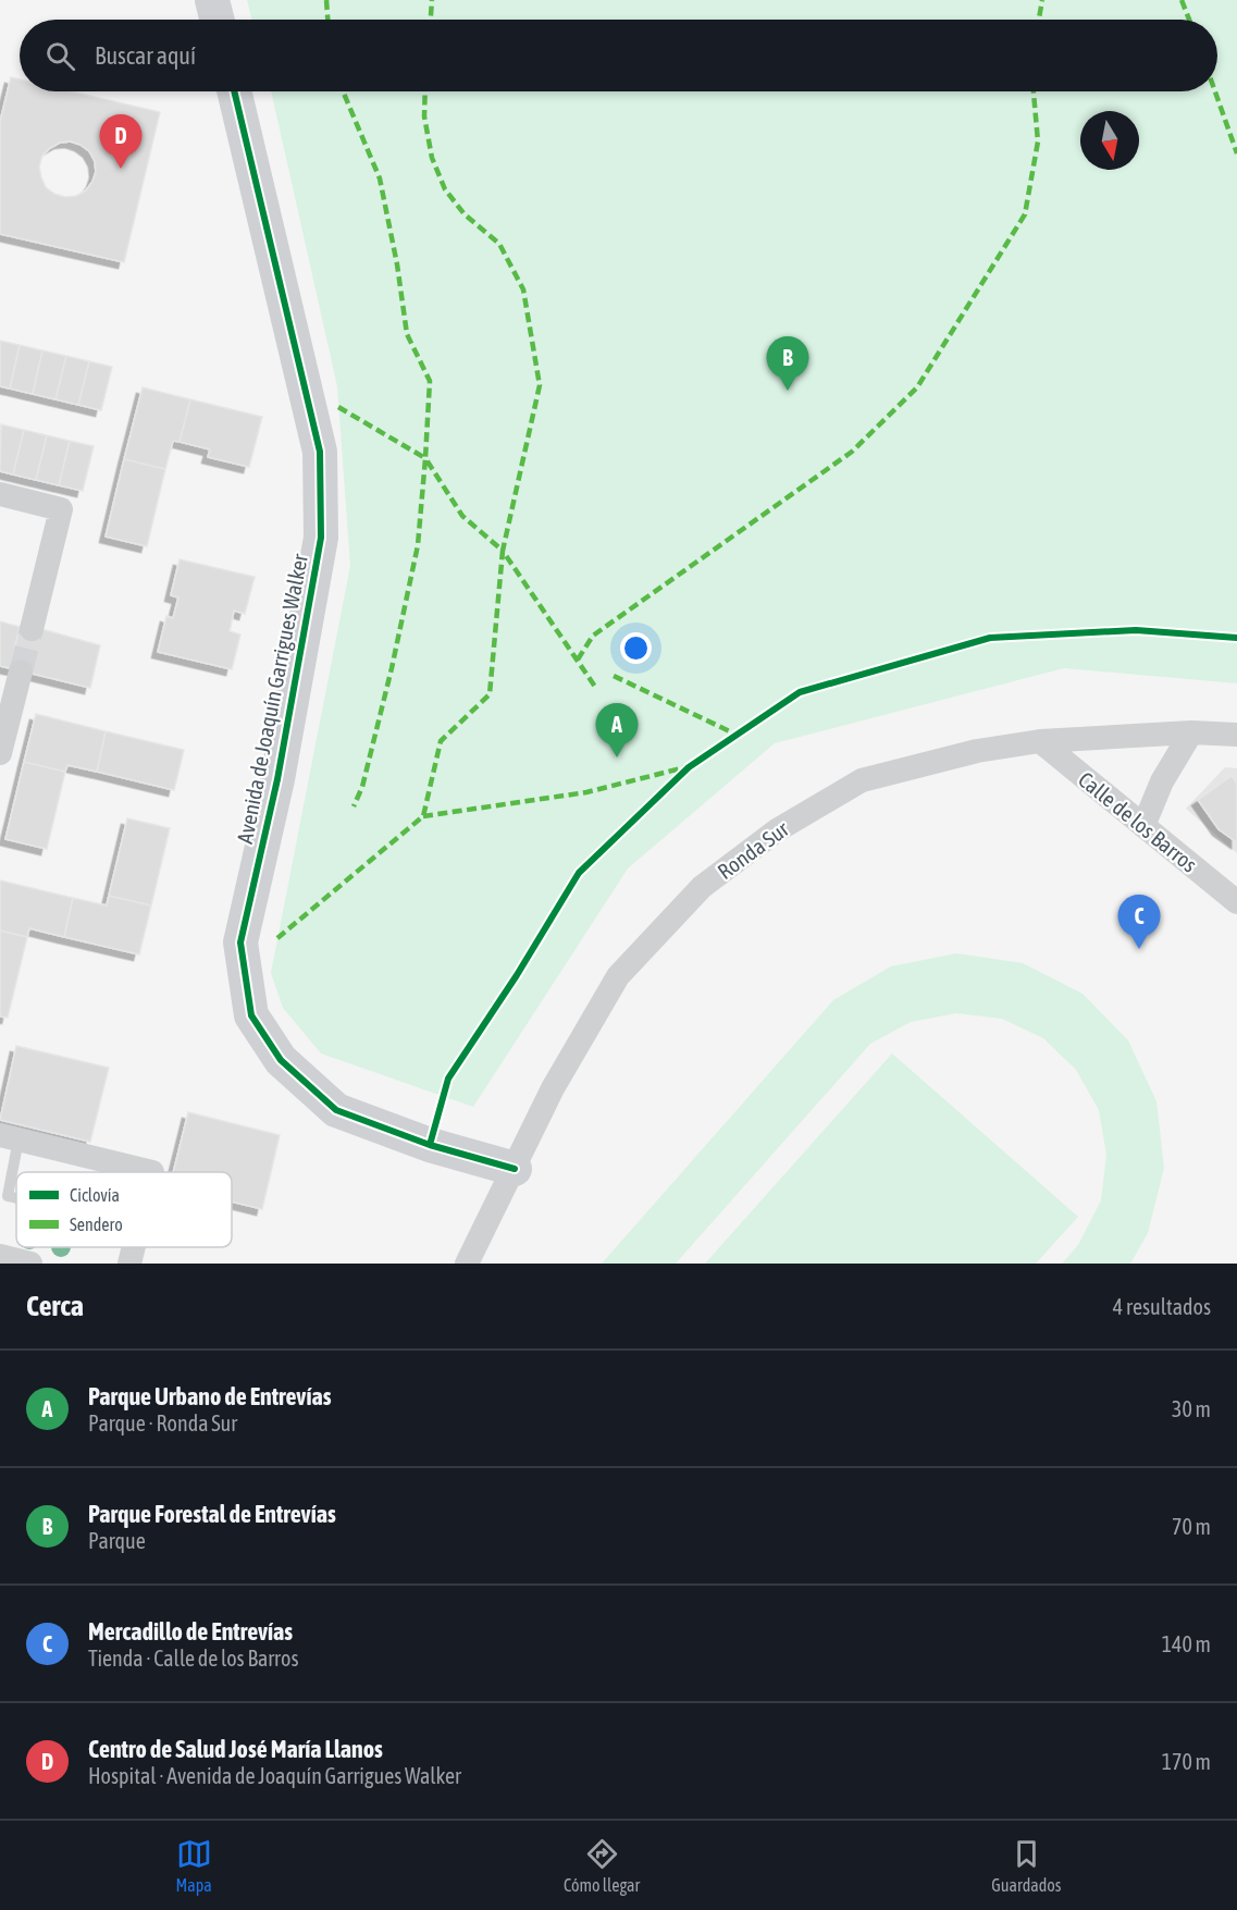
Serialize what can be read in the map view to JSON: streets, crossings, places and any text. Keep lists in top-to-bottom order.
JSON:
{
  "streets": {
    "street": ["Avenida de Joaquín Garrigues Walker", "Calle de los Barros", "Ronda Sur"]
  },
  "crossings": [
    ["Avenida de Joaquín Garrigues Walker", "Ronda Sur"],
    ["Calle de los Barros", "Ronda Sur"]
  ],
  "legend": ["Ciclovía", "Sendero"],
  "north": "bottom",
  "page": {
    "search": "Buscar aquí",
    "pins": [
      "D",
      "B",
      "A",
      "C"
    ],
    "heading": ["Cerca", "4 resultados"],
    "list": [
      {
        "mark": "A",
        "name": "Parque Urbano de Entrevías",
        "note": "Parque · Ronda Sur",
        "value": "30 m"
      },
      {
        "mark": "B",
        "name": "Parque Forestal de Entrevías",
        "note": "Parque",
        "value": "70 m"
      },
      {
        "mark": "C",
        "name": "Mercadillo de Entrevías",
        "note": "Tienda · Calle de los Barros",
        "value": "140 m"
      },
      {
        "mark": "D",
        "name": "Centro de Salud José María Llanos",
        "note": "Hospital · Avenida de Joaquín Garrigues Walker",
        "value": "170 m"
      }
    ],
    "nav": ["Mapa", "Cómo llegar", "Guardados"]
  }
}
